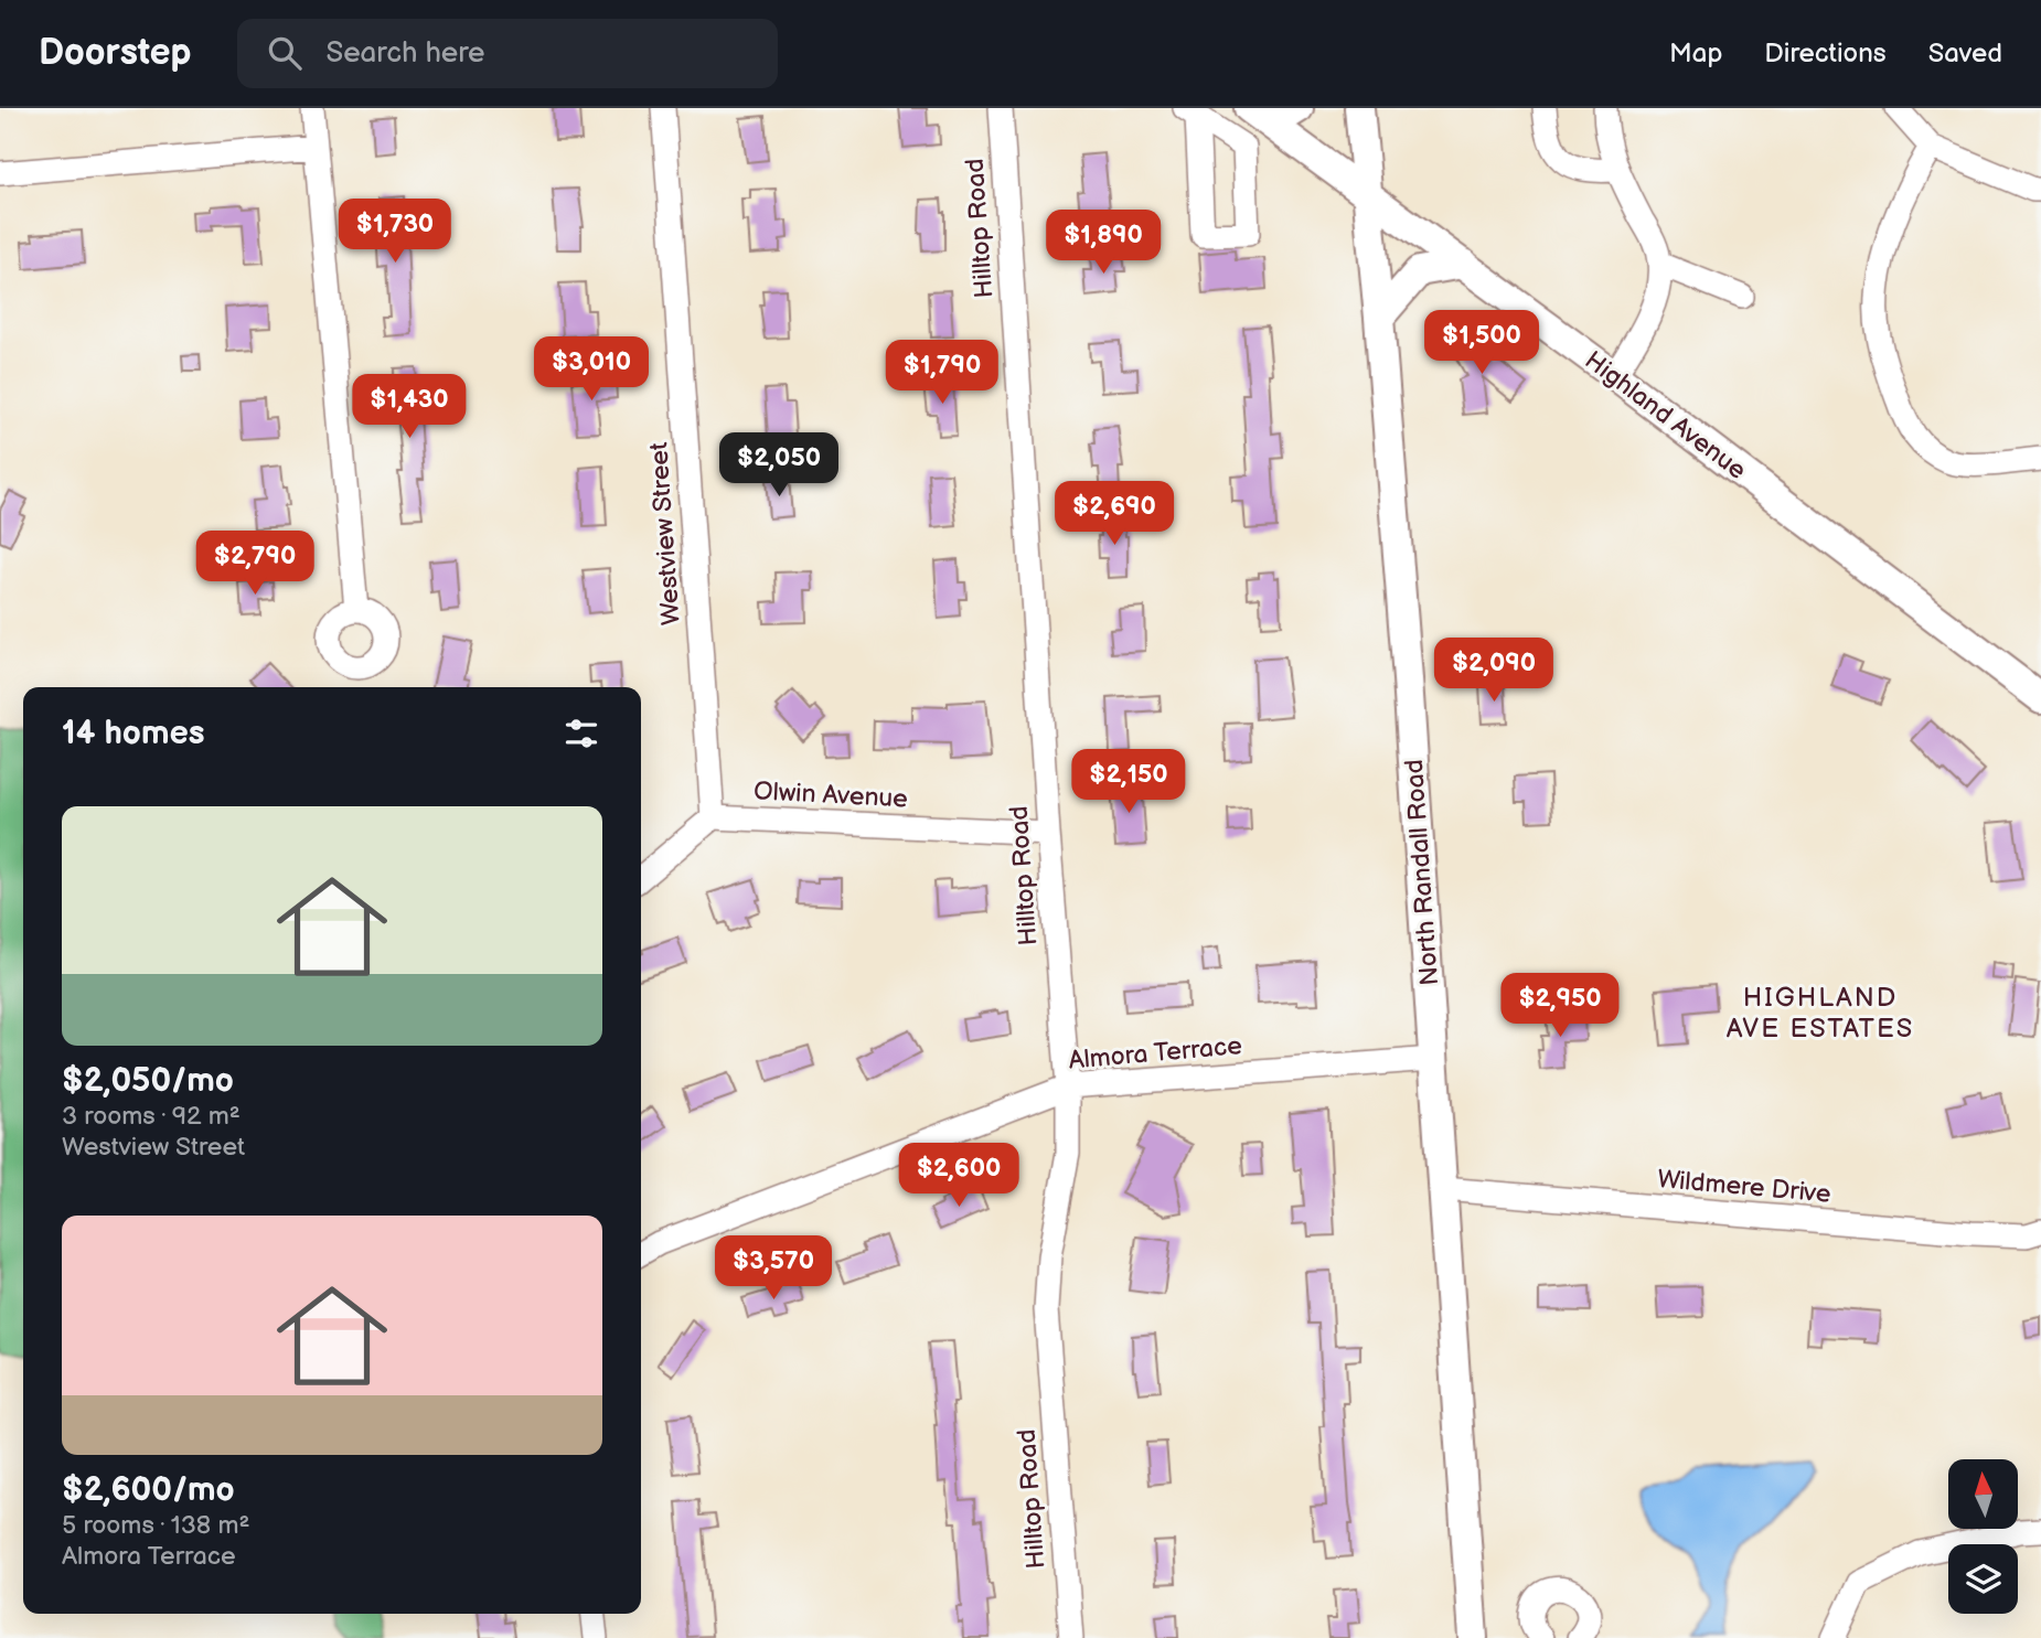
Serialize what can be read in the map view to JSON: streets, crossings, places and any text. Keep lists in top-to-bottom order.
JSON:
{
  "streets": {
    "main road": ["Highland Avenue", "North Randall Road"],
    "street": [
      "Hilltop Road",
      "Westview Street",
      "Olwin Avenue",
      "Almora Terrace",
      "Wildmere Drive"
    ]
  },
  "crossings": [
    ["Hilltop Road", "Olwin Avenue"],
    ["Hilltop Road", "Almora Terrace"],
    ["Highland Avenue", "North Randall Road"],
    ["Westview Street", "Olwin Avenue"],
    ["North Randall Road", "Almora Terrace"],
    ["North Randall Road", "Wildmere Drive"]
  ],
  "districts": ["HIGHLAND AVE ESTATES"],
  "north": "top",
  "page": {
    "header": "Doorstep",
    "search": "Search here",
    "nav": ["Map", "Directions", "Saved"],
    "price": [
      "$1,730",
      "$1,890",
      "$1,500",
      "$3,010",
      "$1,790",
      "$1,430",
      "$2,050",
      "$2,690",
      "$2,790",
      "$2,090",
      "$2,150",
      "$2,950",
      "$2,600",
      "$3,570"
    ],
    "heading": "14 homes",
    "list": [
      {
        "name": "$2,050/mo",
        "note": "3 rooms · 92 m² · Westview Street"
      },
      {
        "name": "$2,600/mo",
        "note": "5 rooms · 138 m² · Almora Terrace"
      }
    ]
  }
}
